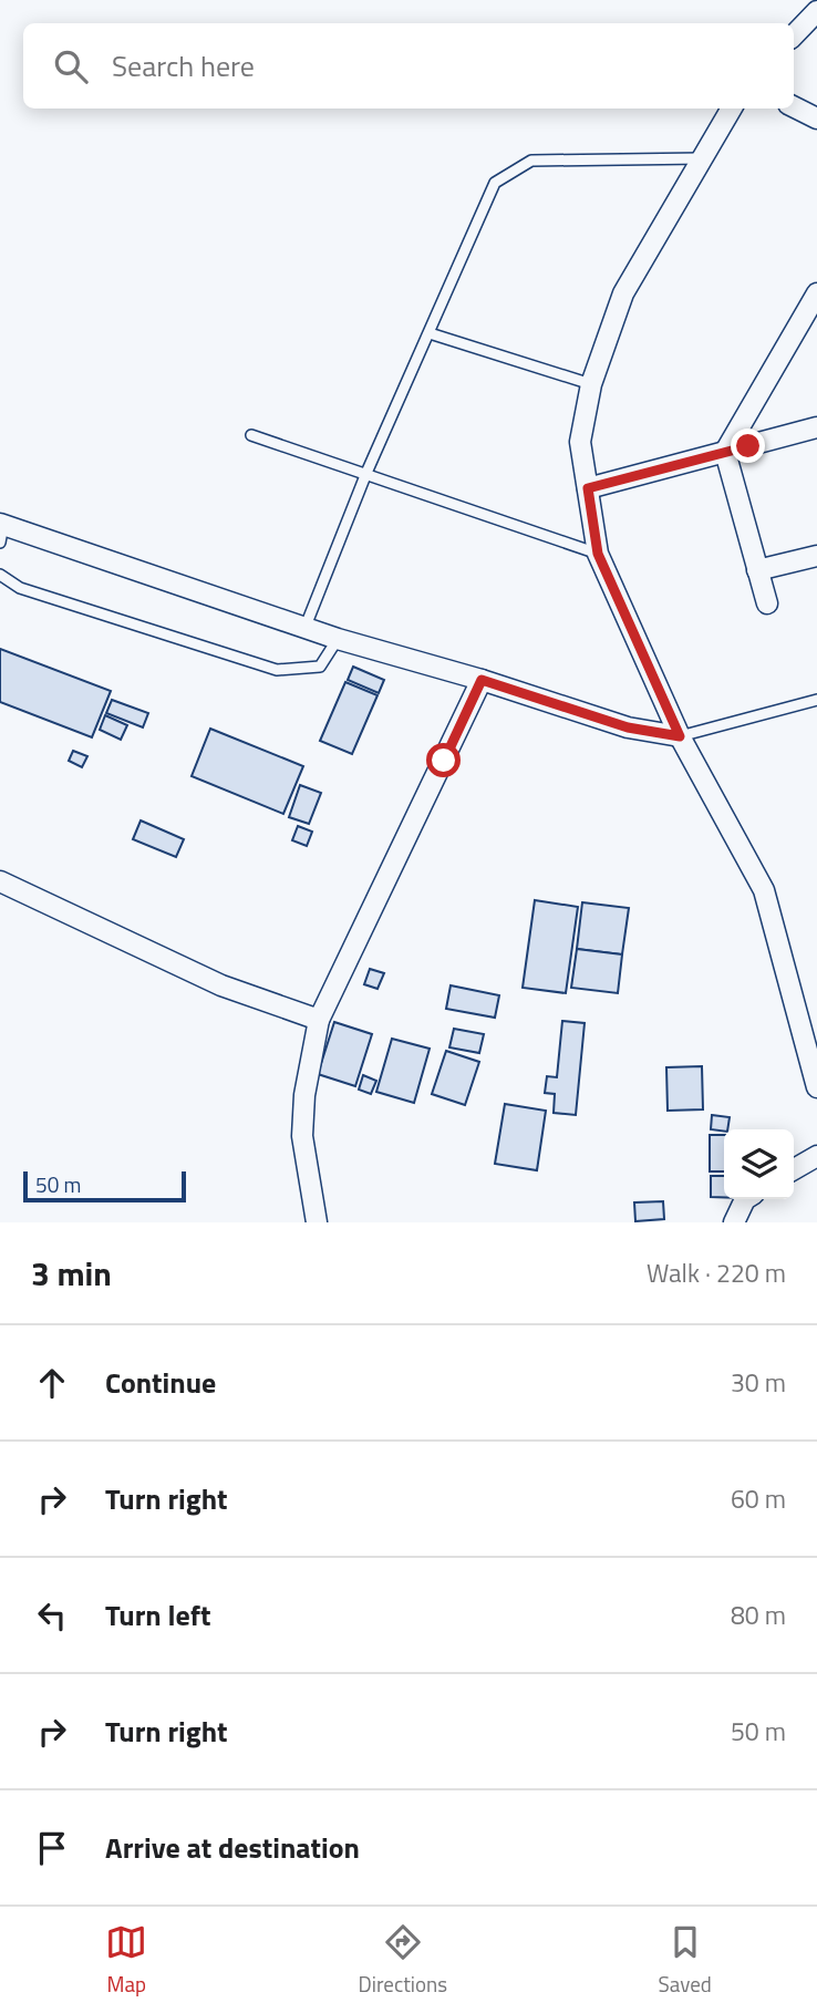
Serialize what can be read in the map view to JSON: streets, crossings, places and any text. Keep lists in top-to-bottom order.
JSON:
{
  "scale_bar": "50 m",
  "page": {
    "search": "Search here",
    "scale": "50 m",
    "heading": ["3 min", "Walk · 220 m"],
    "list": [
      ["Continue", "30 m"],
      ["Turn right", "60 m"],
      ["Turn left", "80 m"],
      ["Turn right", "50 m"],
      "Arrive at destination"
    ],
    "nav": ["Map", "Directions", "Saved"]
  }
}
